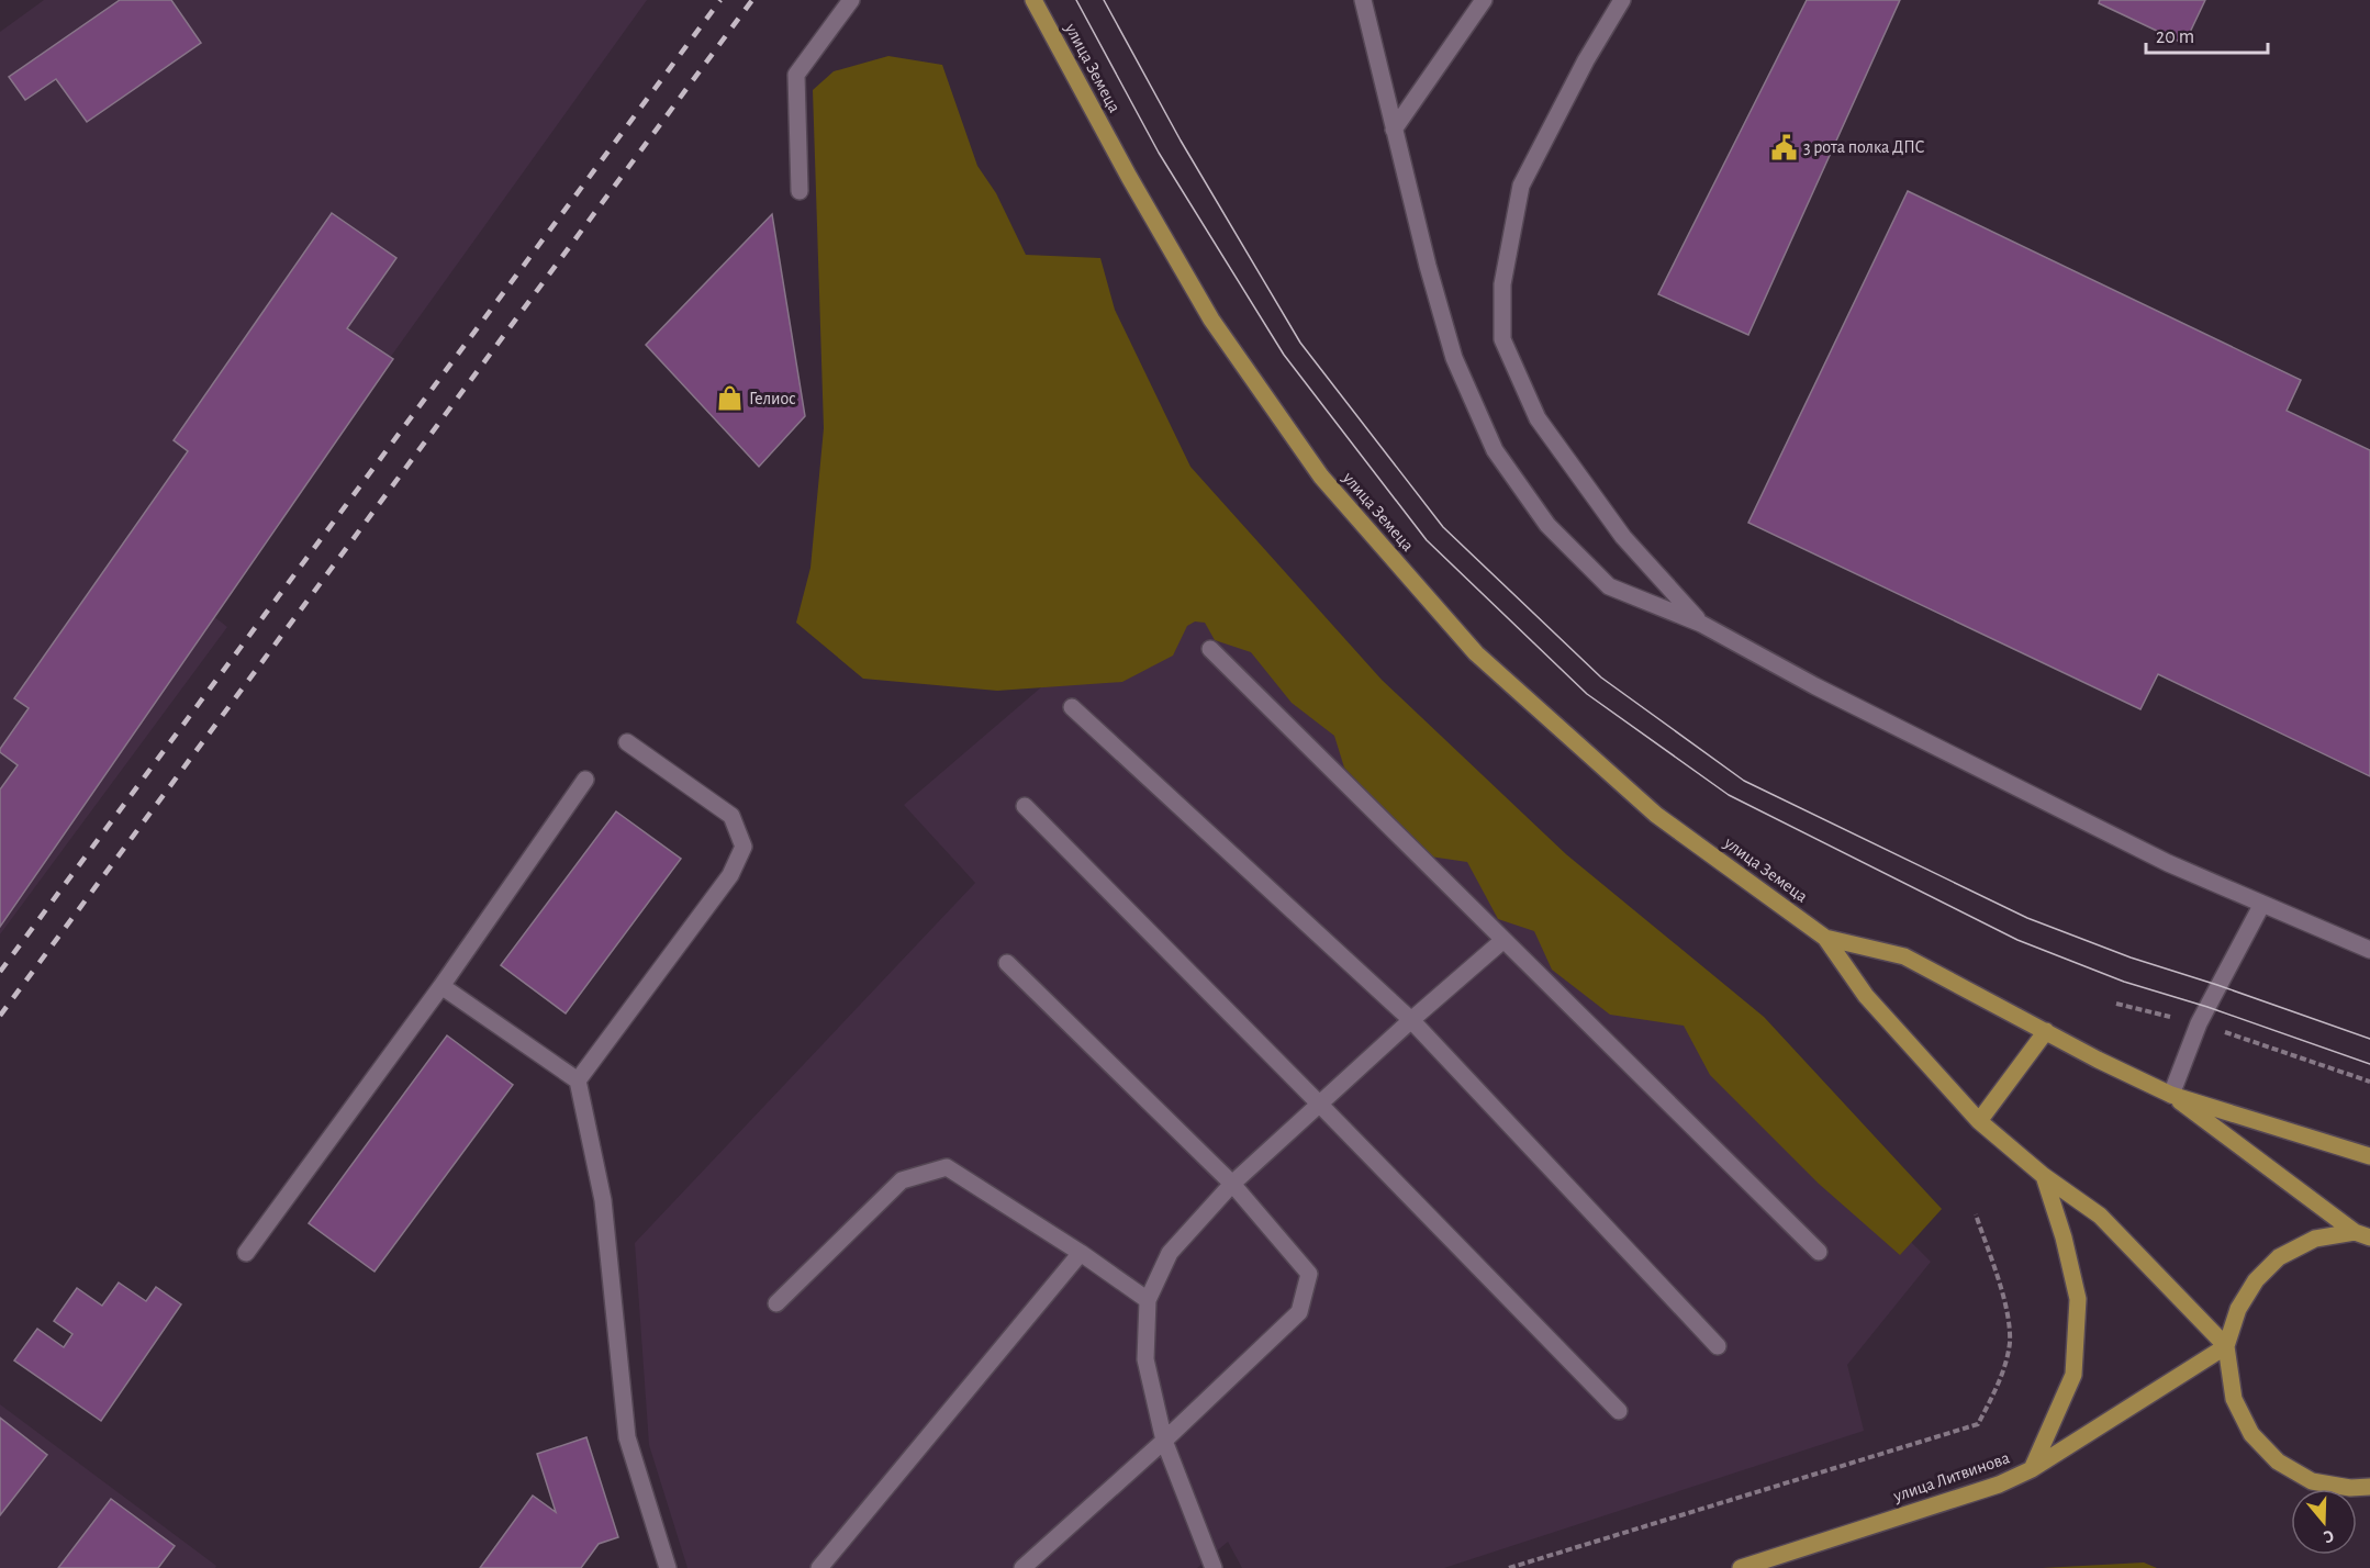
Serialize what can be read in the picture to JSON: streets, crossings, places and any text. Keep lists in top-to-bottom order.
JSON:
{
  "streets": {
    "main road": ["улица Земеца", "улица Литвинова"]
  },
  "places": {
    "public building": ["3 рота полка ДПС"],
    "shop": ["Гелиос"]
  },
  "scale_bar": "20 m",
  "north": "bottom"
}
